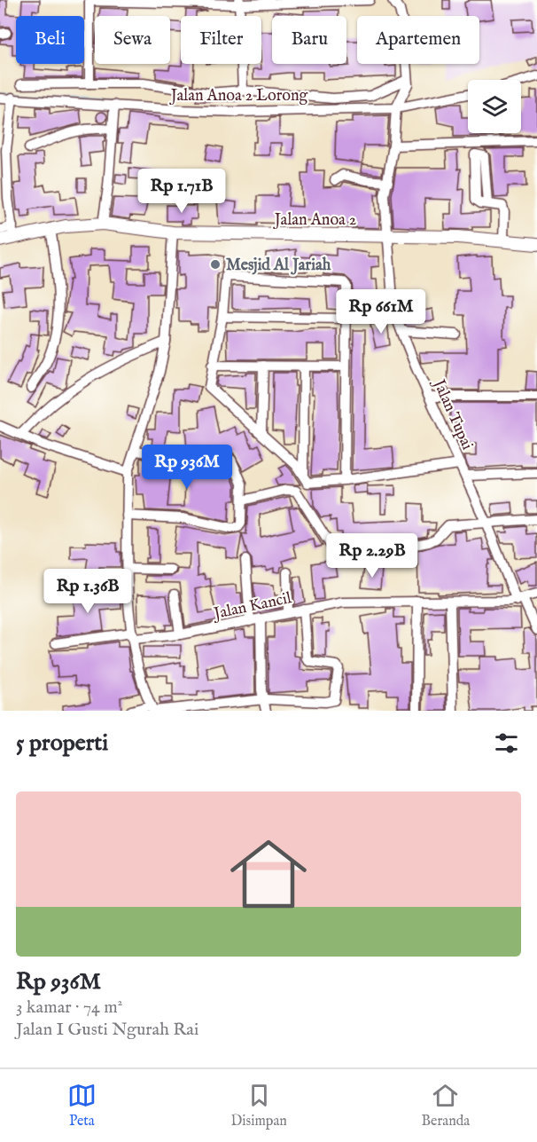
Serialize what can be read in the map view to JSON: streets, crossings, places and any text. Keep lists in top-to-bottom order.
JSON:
{
  "streets": {
    "street": [
      "Jalan Anoa 2 Lorong",
      "Jalan Anoa 2",
      "Jalan Tupai",
      "Jalan Kancil"
    ]
  },
  "crossings": [
    ["Jalan Anoa 2 Lorong", "Jalan Tupai"],
    ["Jalan Anoa 2", "Jalan Tupai"],
    ["Jalan Tupai", "Jalan Kancil"]
  ],
  "places": ["Mesjid Al Jariah"],
  "page": {
    "chip": [
      "Beli",
      "Sewa",
      "Filter",
      "Baru",
      "Apartemen"
    ],
    "price": [
      "Rp 1.71B",
      "Rp 661M",
      "Rp 936M",
      "Rp 2.29B",
      "Rp 1.36B"
    ],
    "heading": "5 properti",
    "list": [
      {
        "name": "Rp 936M",
        "note": "3 kamar · 74 m² · Jalan I Gusti Ngurah Rai"
      }
    ],
    "tabs": ["Peta", "Disimpan", "Beranda"]
  }
}
